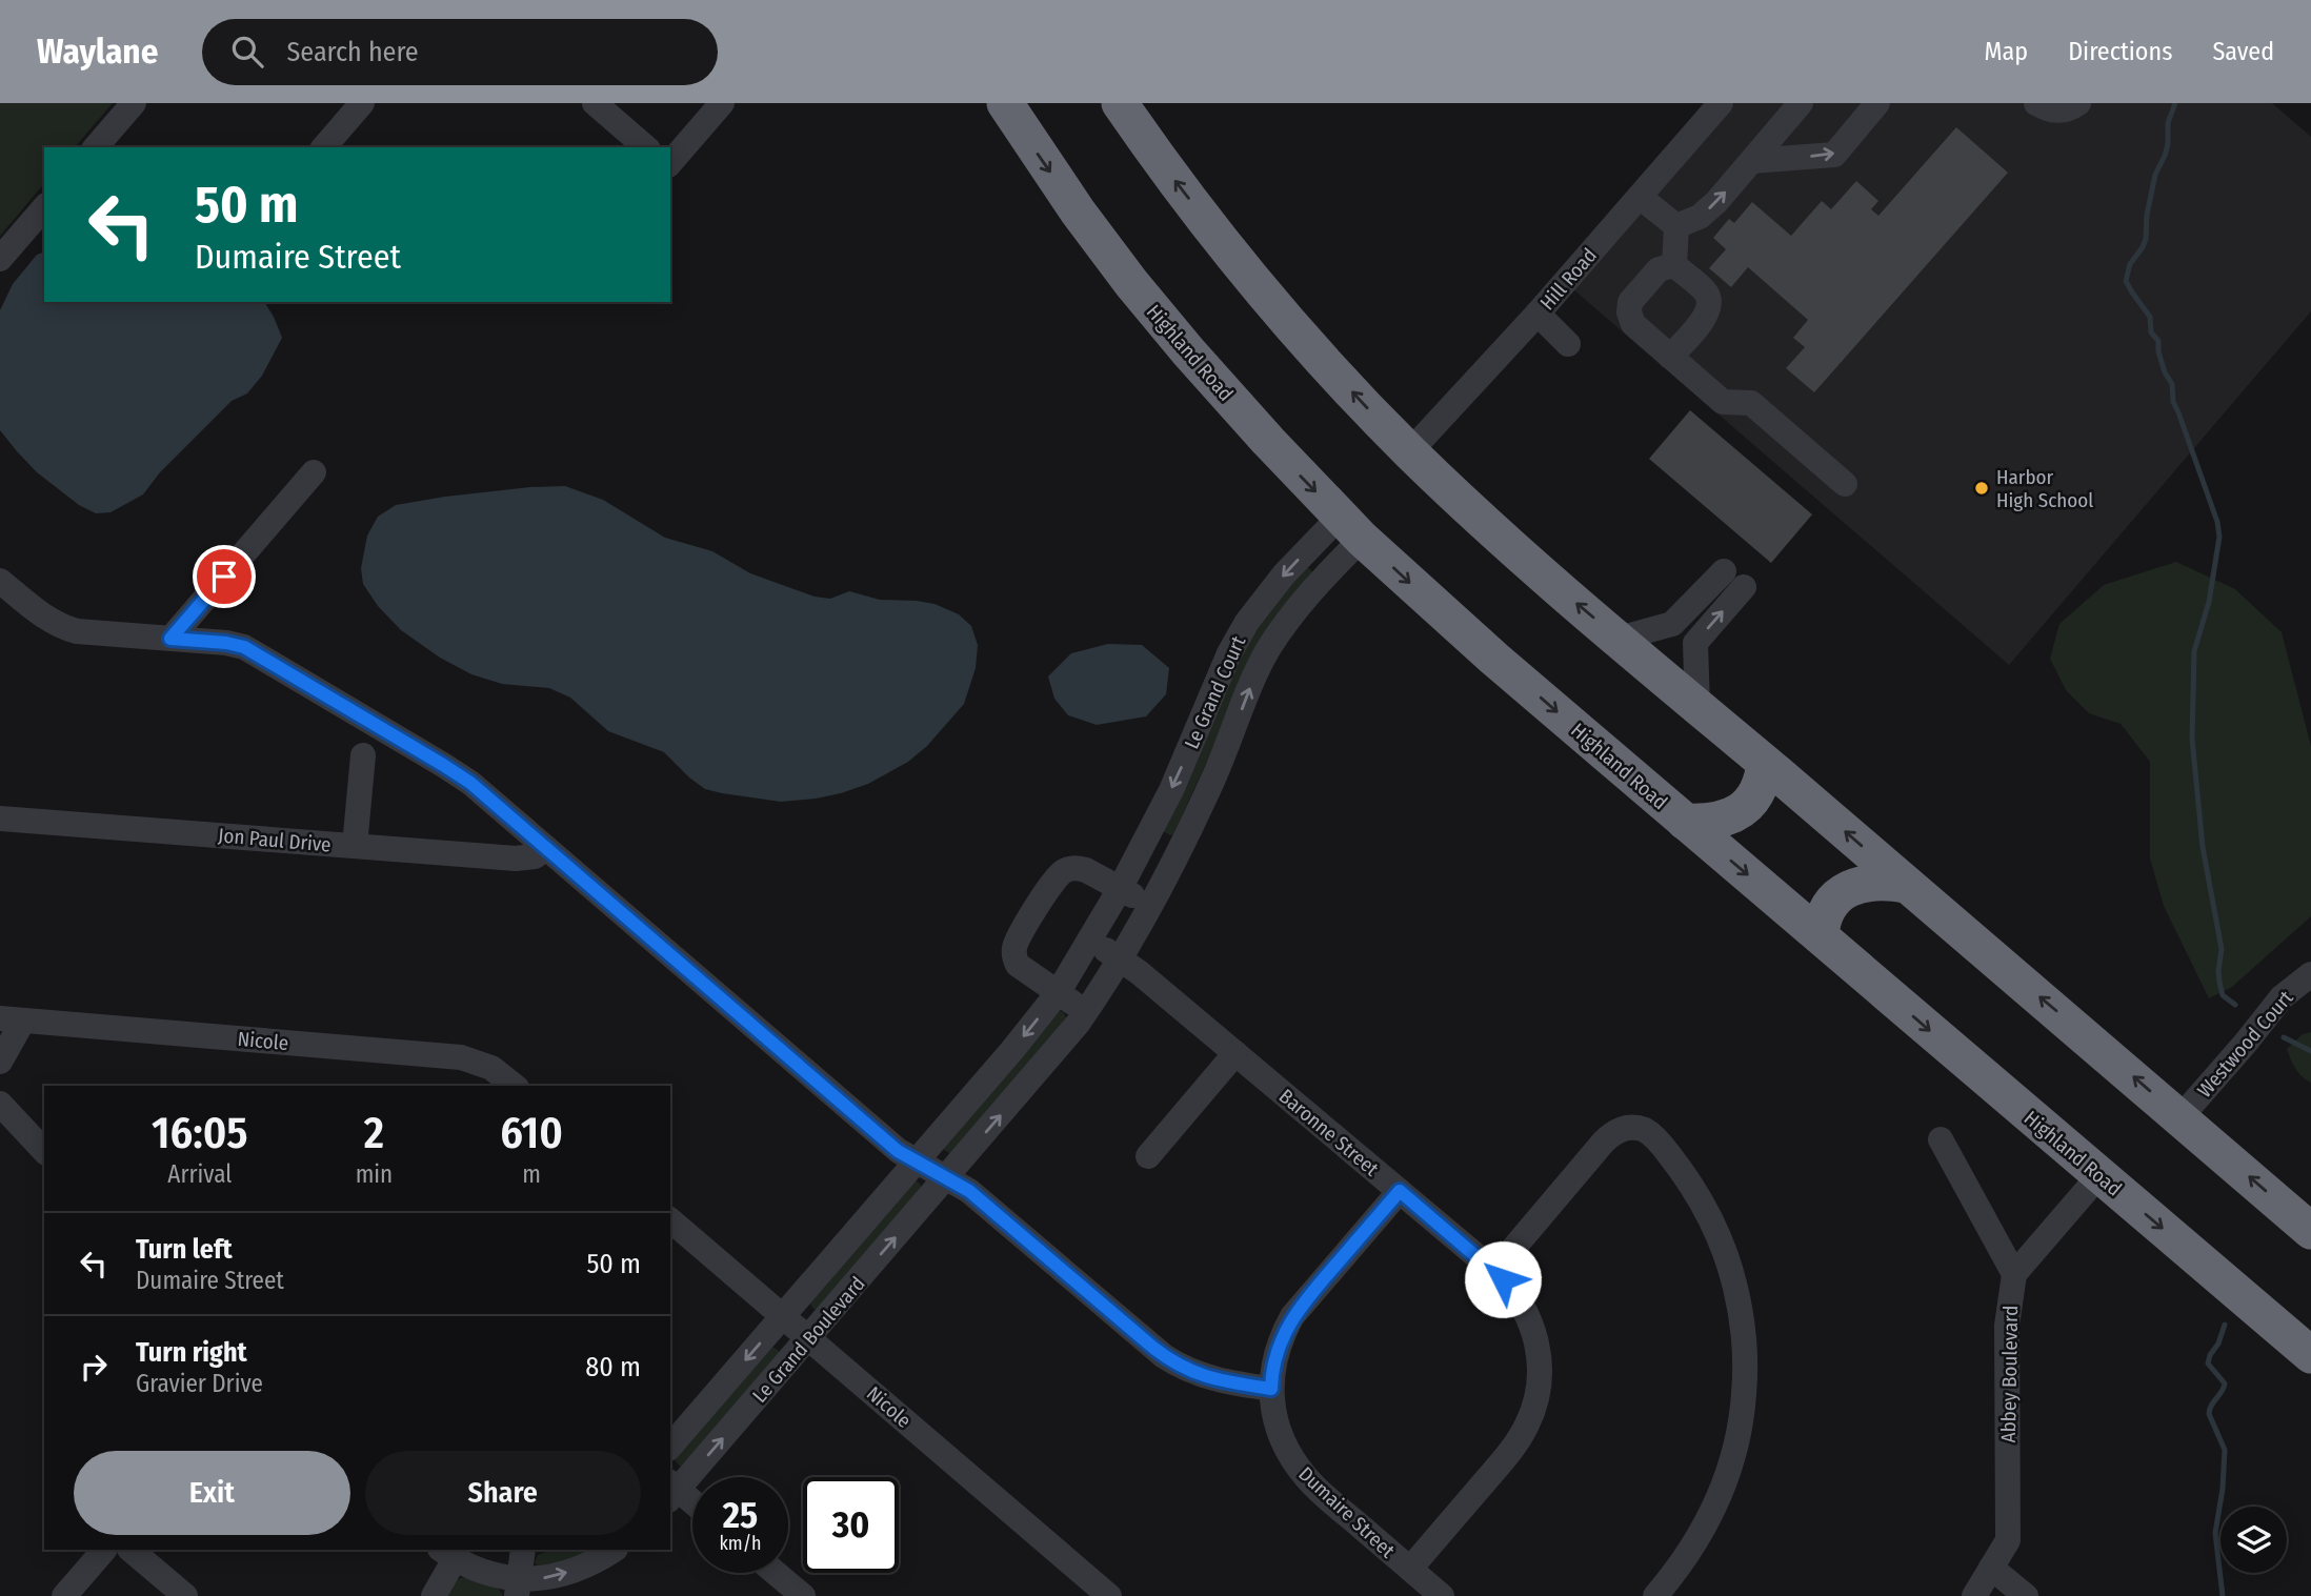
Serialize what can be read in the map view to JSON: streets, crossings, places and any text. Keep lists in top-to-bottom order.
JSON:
{
  "streets": {
    "highway": ["Highland Road"],
    "street": [
      "Hill Road",
      "Le Grand Court",
      "Jon Paul Drive",
      "Nicole",
      "Westwood Court",
      "Baronne Street",
      "Le Grand Boulevard",
      "Abbey Boulevard",
      "Dumaire Street"
    ]
  },
  "crossings": [
    ["Highland Road", "Le Grand Court"],
    ["Le Grand Court", "Baronne Street"],
    ["Le Grand Court", "Le Grand Boulevard"],
    ["Nicole", "Le Grand Boulevard"],
    ["Baronne Street", "Dumaire Street"]
  ],
  "places": ["Harbor High School"],
  "page": {
    "header": "Waylane",
    "search": "Search here",
    "nav": ["Map", "Directions", "Saved"],
    "turn": ["50 m", "Dumaire Street"],
    "eta": [
      "16:05",
      "Arrival",
      "2",
      "min",
      "610",
      "m"
    ],
    "list": [
      {
        "name": "Turn left",
        "note": "Dumaire Street",
        "value": "50 m"
      },
      {
        "name": "Turn right",
        "note": "Gravier Drive",
        "value": "80 m"
      }
    ],
    "buttons": ["Exit", "Share"],
    "speed": "25 km/h",
    "limit": "30"
  }
}
